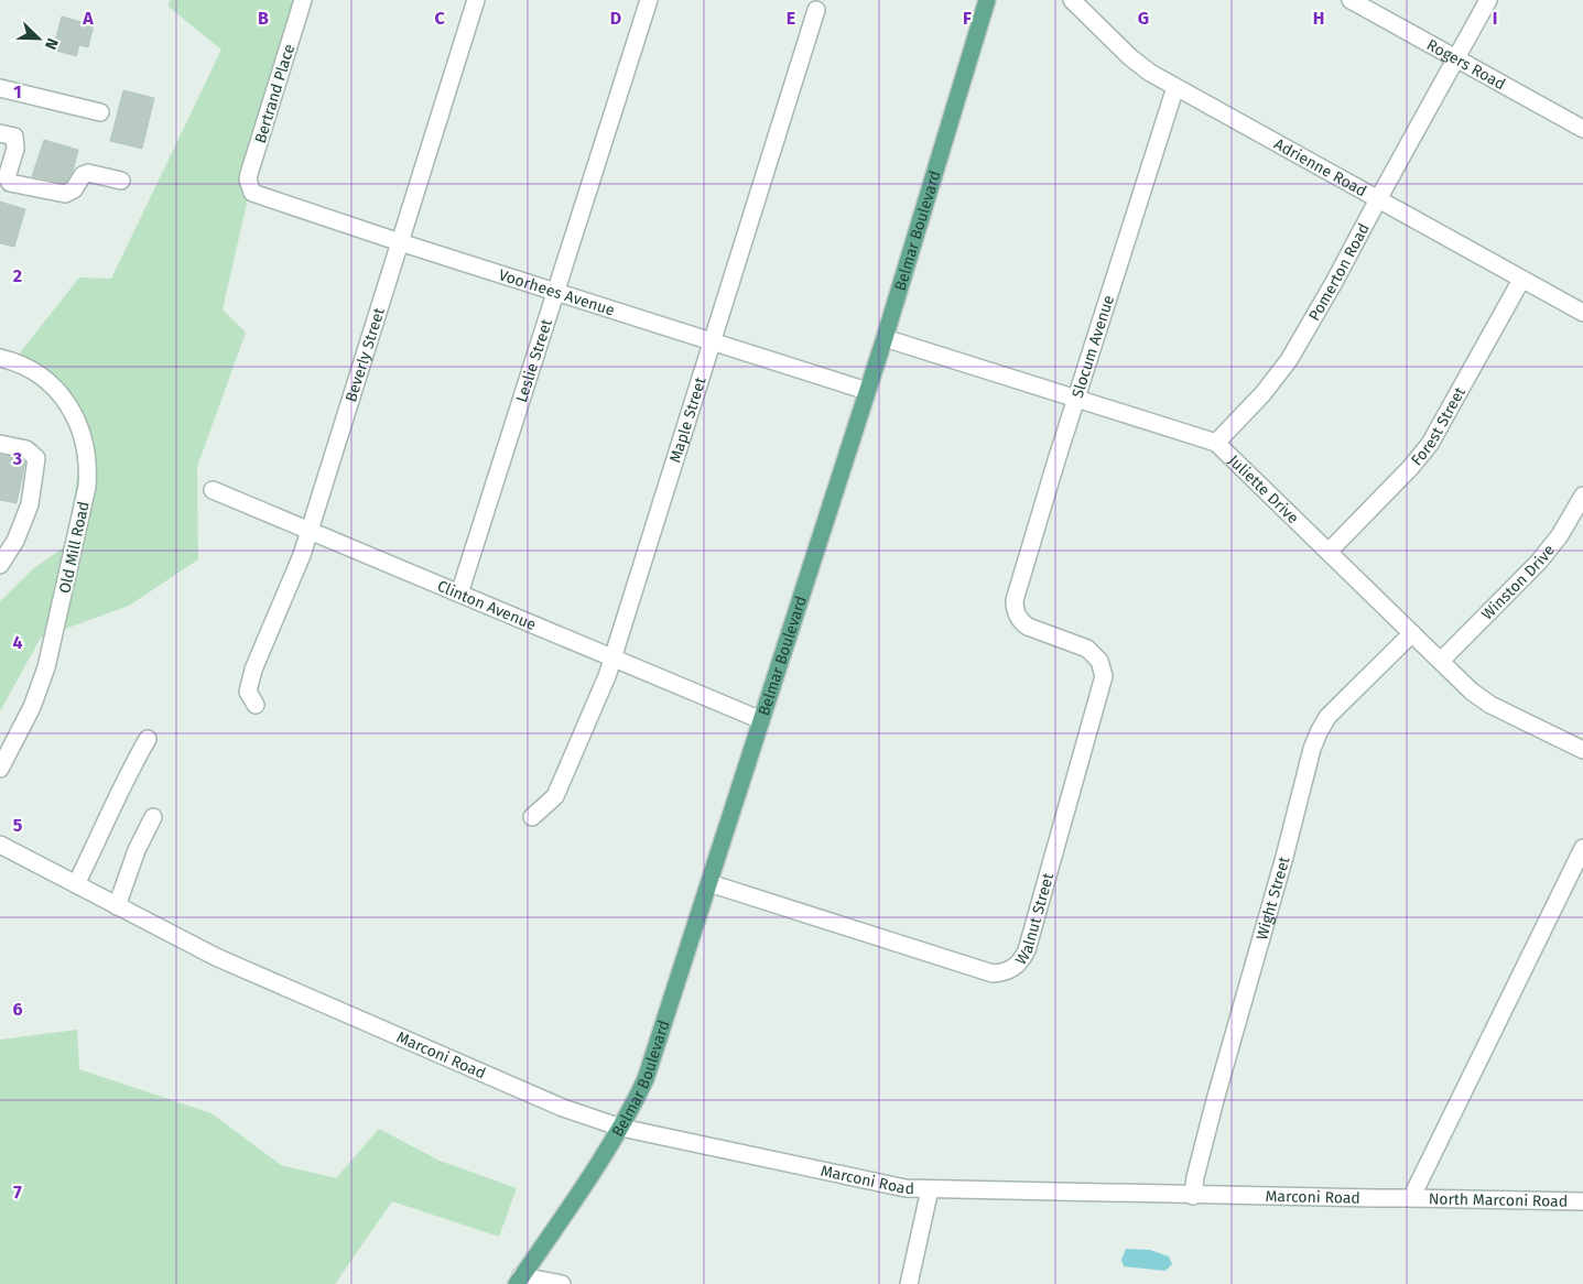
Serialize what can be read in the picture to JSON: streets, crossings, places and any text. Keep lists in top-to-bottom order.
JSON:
{
  "streets": {
    "main road": ["Belmar Boulevard"],
    "street": [
      "Rogers Road",
      "Bertrand Place",
      "Adrienne Road",
      "Pomerton Road",
      "Voorhees Avenue",
      "Slocum Avenue",
      "Beverly Street",
      "Leslie Street",
      "Maple Street",
      "Forest Street",
      "Juliette Drive",
      "Old Mill Road",
      "Winston Drive",
      "Clinton Avenue",
      "Wight Street",
      "Walnut Street",
      "Marconi Road",
      "North Marconi Road"
    ]
  },
  "crossings": [
    ["Rogers Road", "Pomerton Road"],
    ["Bertrand Place", "Voorhees Avenue"],
    ["Adrienne Road", "Pomerton Road"],
    ["Adrienne Road", "Slocum Avenue"],
    ["Adrienne Road", "Forest Street"],
    ["Belmar Boulevard", "Voorhees Avenue"],
    ["Belmar Boulevard", "Juliette Drive"],
    ["Belmar Boulevard", "Clinton Avenue"],
    ["Belmar Boulevard", "Walnut Street"],
    ["Belmar Boulevard", "Marconi Road"],
    ["Pomerton Road", "Juliette Drive"],
    ["Voorhees Avenue", "Beverly Street"],
    ["Voorhees Avenue", "Leslie Street"],
    ["Voorhees Avenue", "Maple Street"],
    ["Slocum Avenue", "Juliette Drive"],
    ["Slocum Avenue", "Walnut Street"],
    ["Beverly Street", "Clinton Avenue"],
    ["Leslie Street", "Clinton Avenue"],
    ["Maple Street", "Clinton Avenue"],
    ["Forest Street", "Juliette Drive"],
    ["Juliette Drive", "Winston Drive"],
    ["Juliette Drive", "Wight Street"],
    ["Wight Street", "Marconi Road"],
    ["Marconi Road", "North Marconi Road"]
  ],
  "north": "bottom right",
  "grid": {
    "columns": [
      "A",
      "B",
      "C",
      "D",
      "E",
      "F",
      "G",
      "H",
      "I"
    ],
    "rows": [
      "1",
      "2",
      "3",
      "4",
      "5",
      "6",
      "7"
    ]
  }
}
